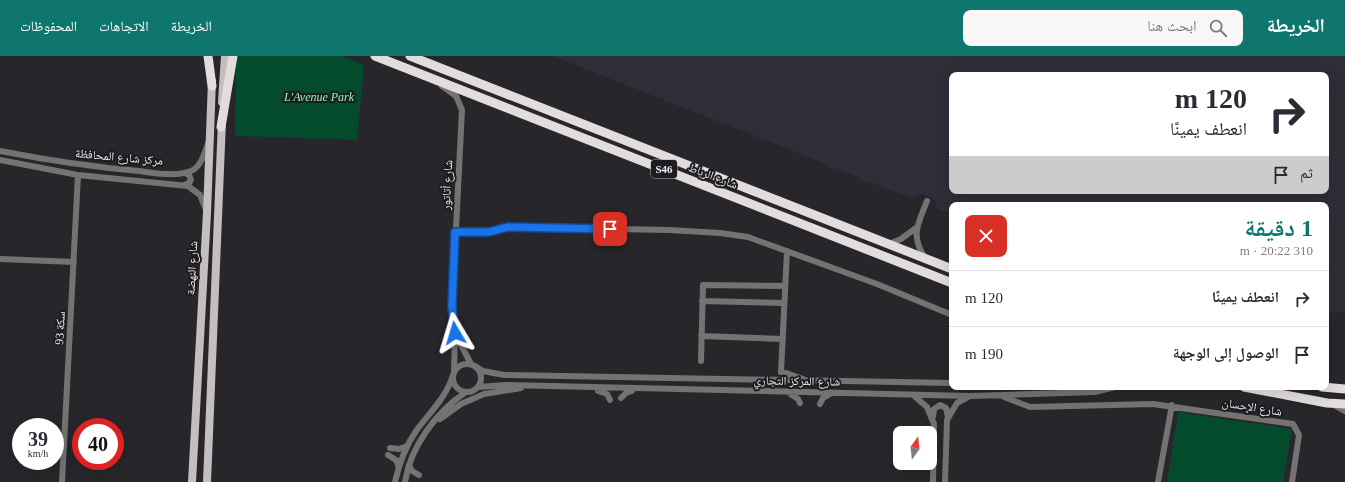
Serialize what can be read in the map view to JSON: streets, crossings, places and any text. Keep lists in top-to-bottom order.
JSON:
{
  "streets": {
    "highway": ["S46", "شارع الرباط"],
    "main road": ["شارع النهضة"],
    "street": [
      "مركز شارع المحافظة",
      "شارع أتاتور",
      "سكة 93",
      "شارع المركز التجاري",
      "شارع الإحسان"
    ]
  },
  "crossings": [
    ["مركز شارع المحافظة", "شارع النهضة"],
    ["مركز شارع المحافظة", "سكة 93"],
    ["شارع الرباط", "شارع أتاتور"],
    ["شارع أتاتور", "شارع المركز التجاري"]
  ],
  "parks": ["L'Avenue Park"],
  "north": "top",
  "page": {
    "header": "الخريطة",
    "search": "ابحث هنا",
    "nav": ["الخريطة", "الاتجاهات", "المحفوظات"],
    "turn": ["120 m", "انعطف يمينًا"],
    "then": "ثم",
    "heading": ["1 دقيقة", "310 m · 20:22"],
    "list": [
      {
        "name": "انعطف يمينًا",
        "value": "120 m"
      },
      {
        "name": "الوصول إلى الوجهة",
        "value": "190 m"
      }
    ],
    "speed": "39 km/h",
    "limit": "40"
  }
}
